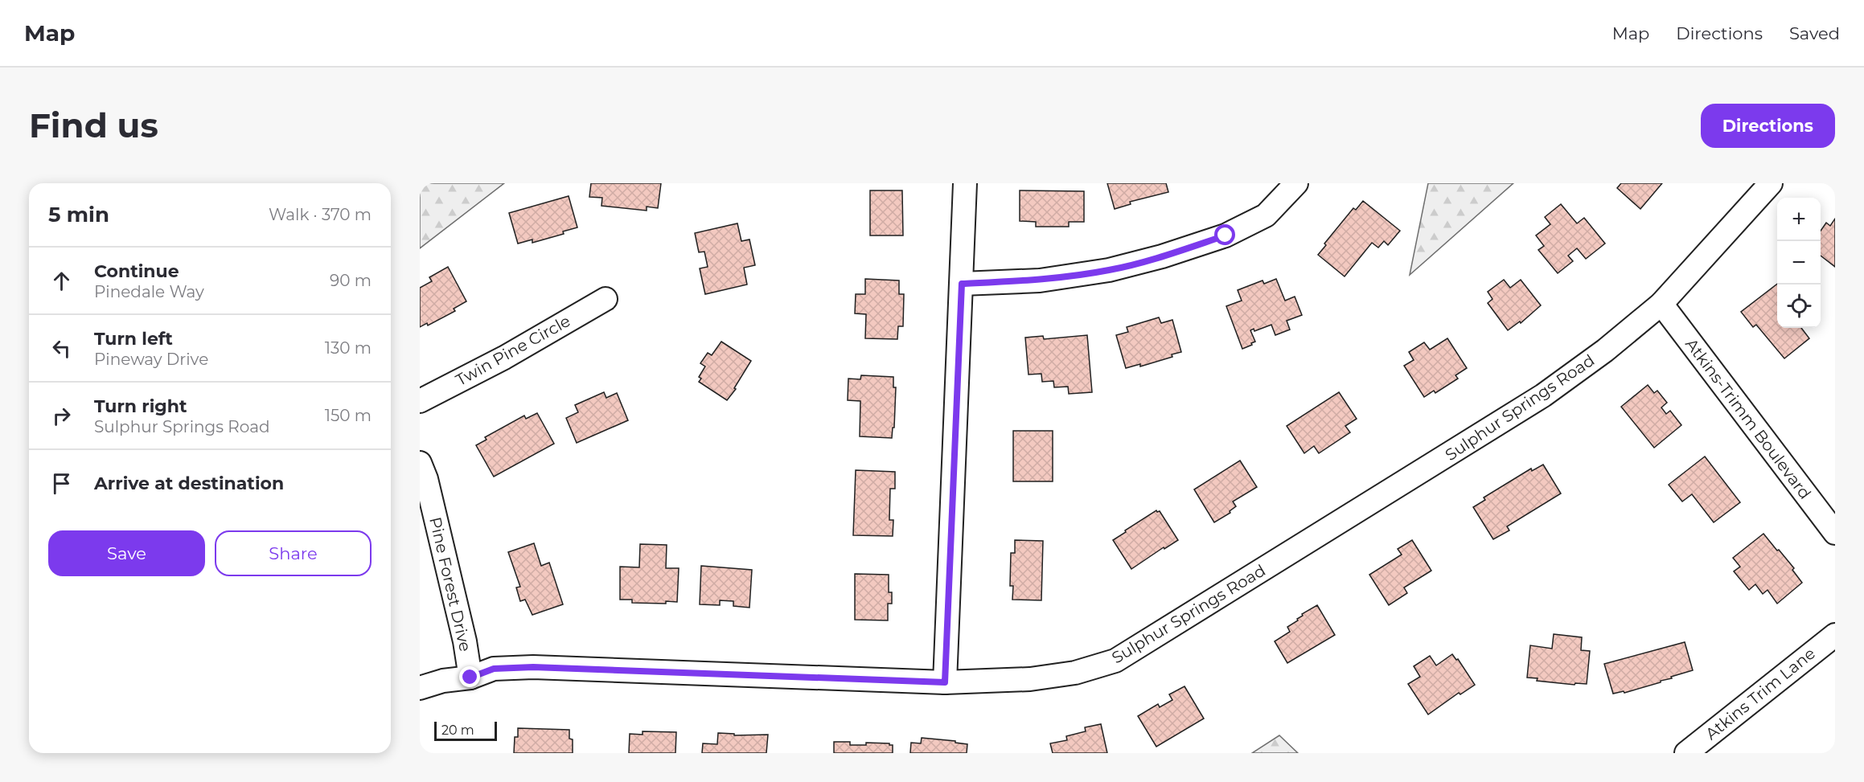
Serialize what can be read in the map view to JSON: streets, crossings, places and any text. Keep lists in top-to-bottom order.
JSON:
{
  "streets": {
    "street": [
      "Twin Pine Circle",
      "Sulphur Springs Road",
      "Atkins-Trimm Boulevard",
      "Pine Forest Drive",
      "Atkins Trim Lane"
    ]
  },
  "crossings": [
    ["Sulphur Springs Road", "Atkins-Trimm Boulevard"],
    ["Sulphur Springs Road", "Pine Forest Drive"]
  ],
  "scale_bar": "20 m",
  "page": {
    "header": "Map",
    "nav": ["Map", "Directions", "Saved"],
    "buttons": [
      "Directions",
      ["Save", "Share"]
    ],
    "title": "Find us",
    "heading": ["5 min", "Walk · 370 m"],
    "map_buttons": ["+", "−"],
    "list": [
      ["Continue", "Pinedale Way", "90 m"],
      ["Turn left", "Pineway Drive", "130 m"],
      ["Turn right", "Sulphur Springs Road", "150 m"],
      "Arrive at destination"
    ],
    "scale": "20 m"
  }
}
